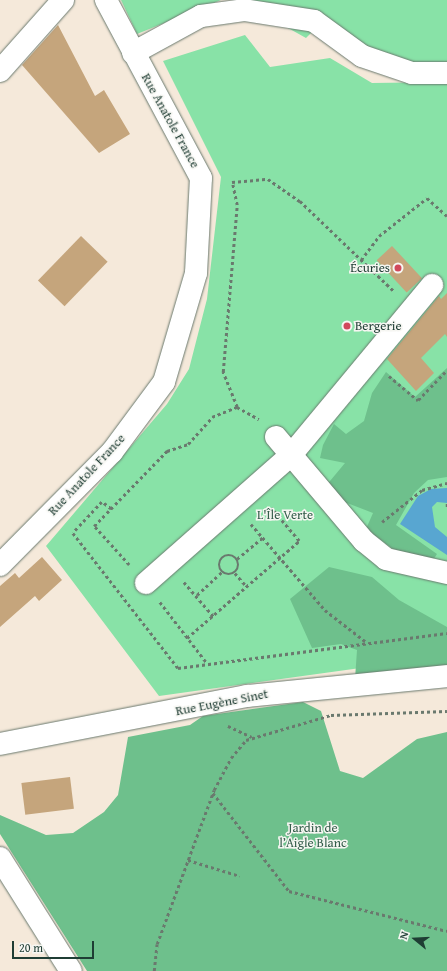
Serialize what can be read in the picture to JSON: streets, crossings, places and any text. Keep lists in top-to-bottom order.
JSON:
{
  "streets": {
    "street": ["Rue Anatole France", "Rue Eugène Sinet"]
  },
  "parks": ["L'Île Verte", "Jardin de l’Aigle Blanc"],
  "places": ["Écuries", "Bergerie"],
  "scale_bar": "20 m",
  "north": "left"
}
